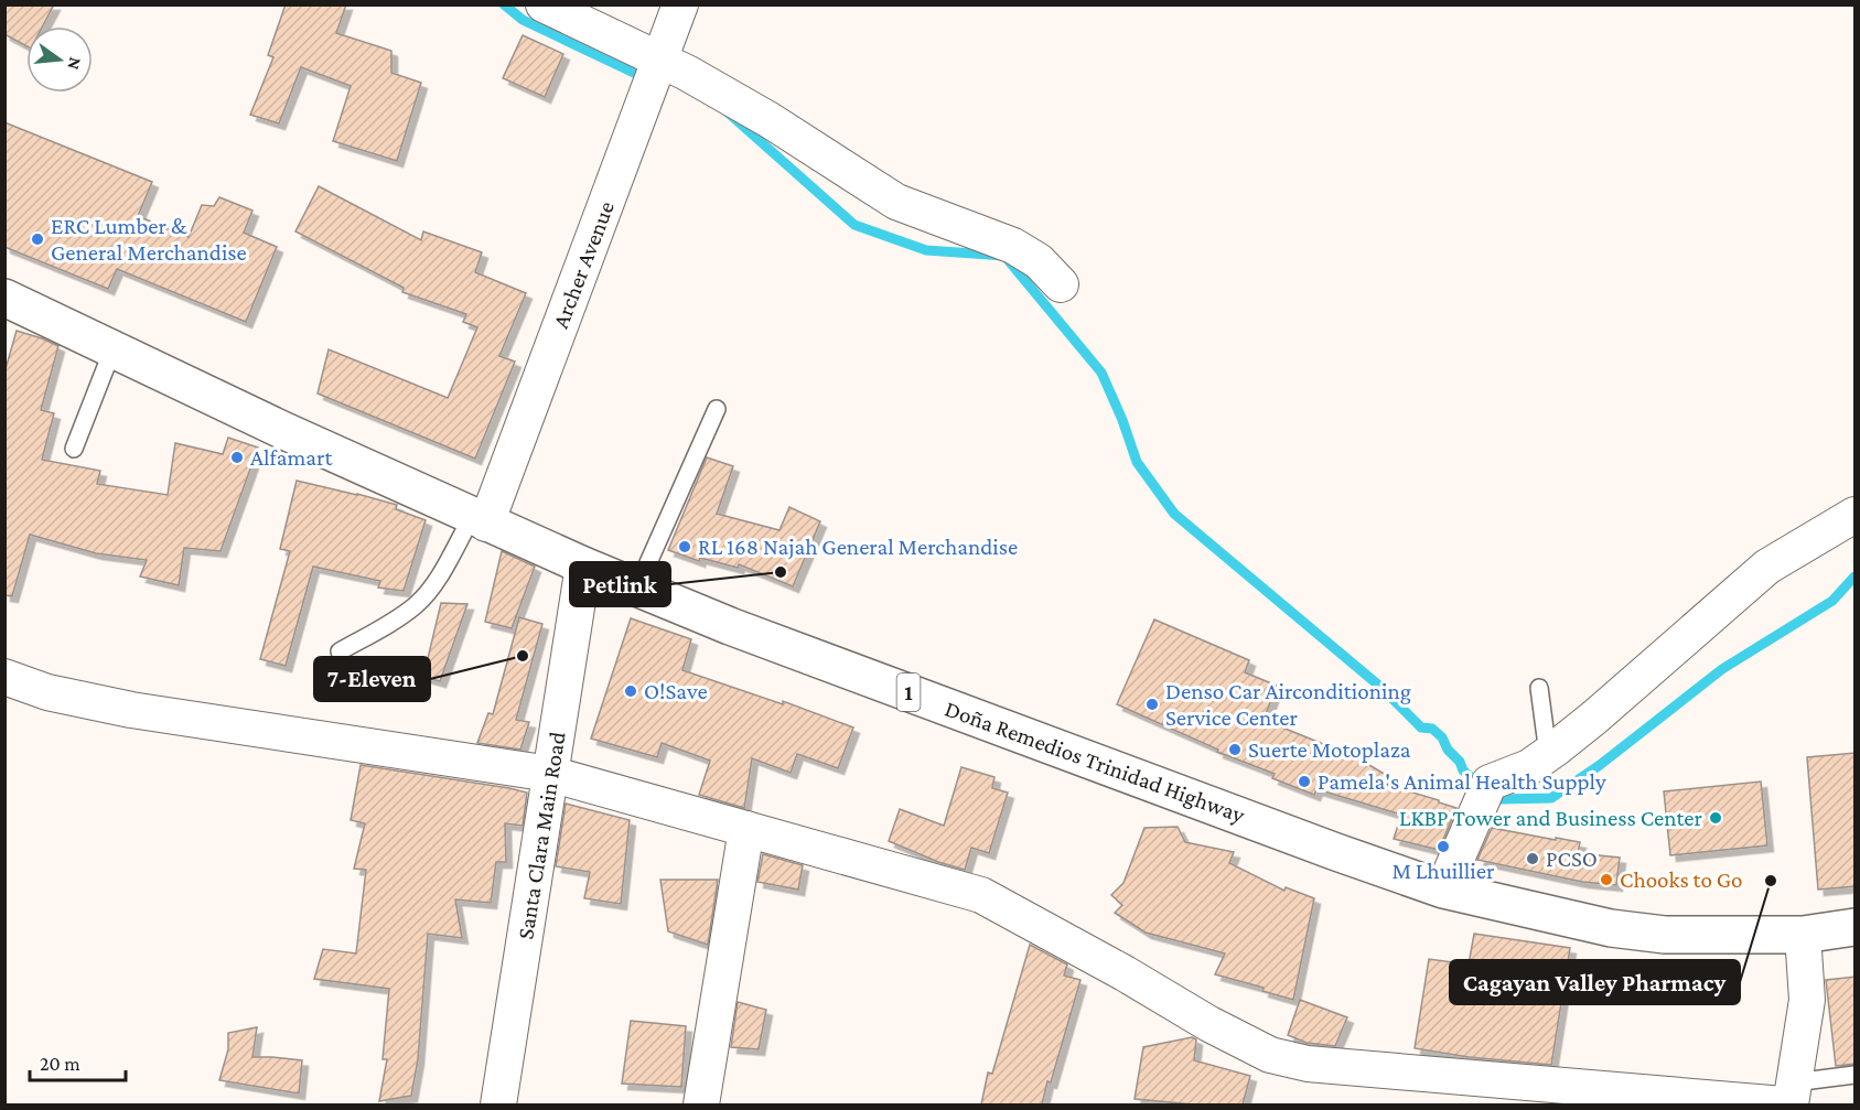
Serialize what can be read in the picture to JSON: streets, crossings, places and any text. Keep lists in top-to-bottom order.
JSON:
{
  "streets": {
    "highway": ["1", "Doña Remedios Trinidad Highway"],
    "street": ["Archer Avenue", "Santa Clara Main Road"]
  },
  "crossings": [
    ["Archer Avenue", "Doña Remedios Trinidad Highway"],
    ["Doña Remedios Trinidad Highway", "Santa Clara Main Road"]
  ],
  "places": [
    "ERC Lumber & General Merchandise",
    "Alfamart",
    "RL 168 Najah General Merchandise",
    "Petlink",
    "7-Eleven",
    "O!Save",
    "Denso Car Airconditioning Service Center",
    "Suerte Motoplaza",
    "Pamela's Animal Health Supply",
    "LKBP Tower and Business Center",
    "M Lhuillier",
    "PCSO",
    "Chooks to Go",
    "Cagayan Valley Pharmacy"
  ],
  "scale_bar": "20 m",
  "north": "right"
}
